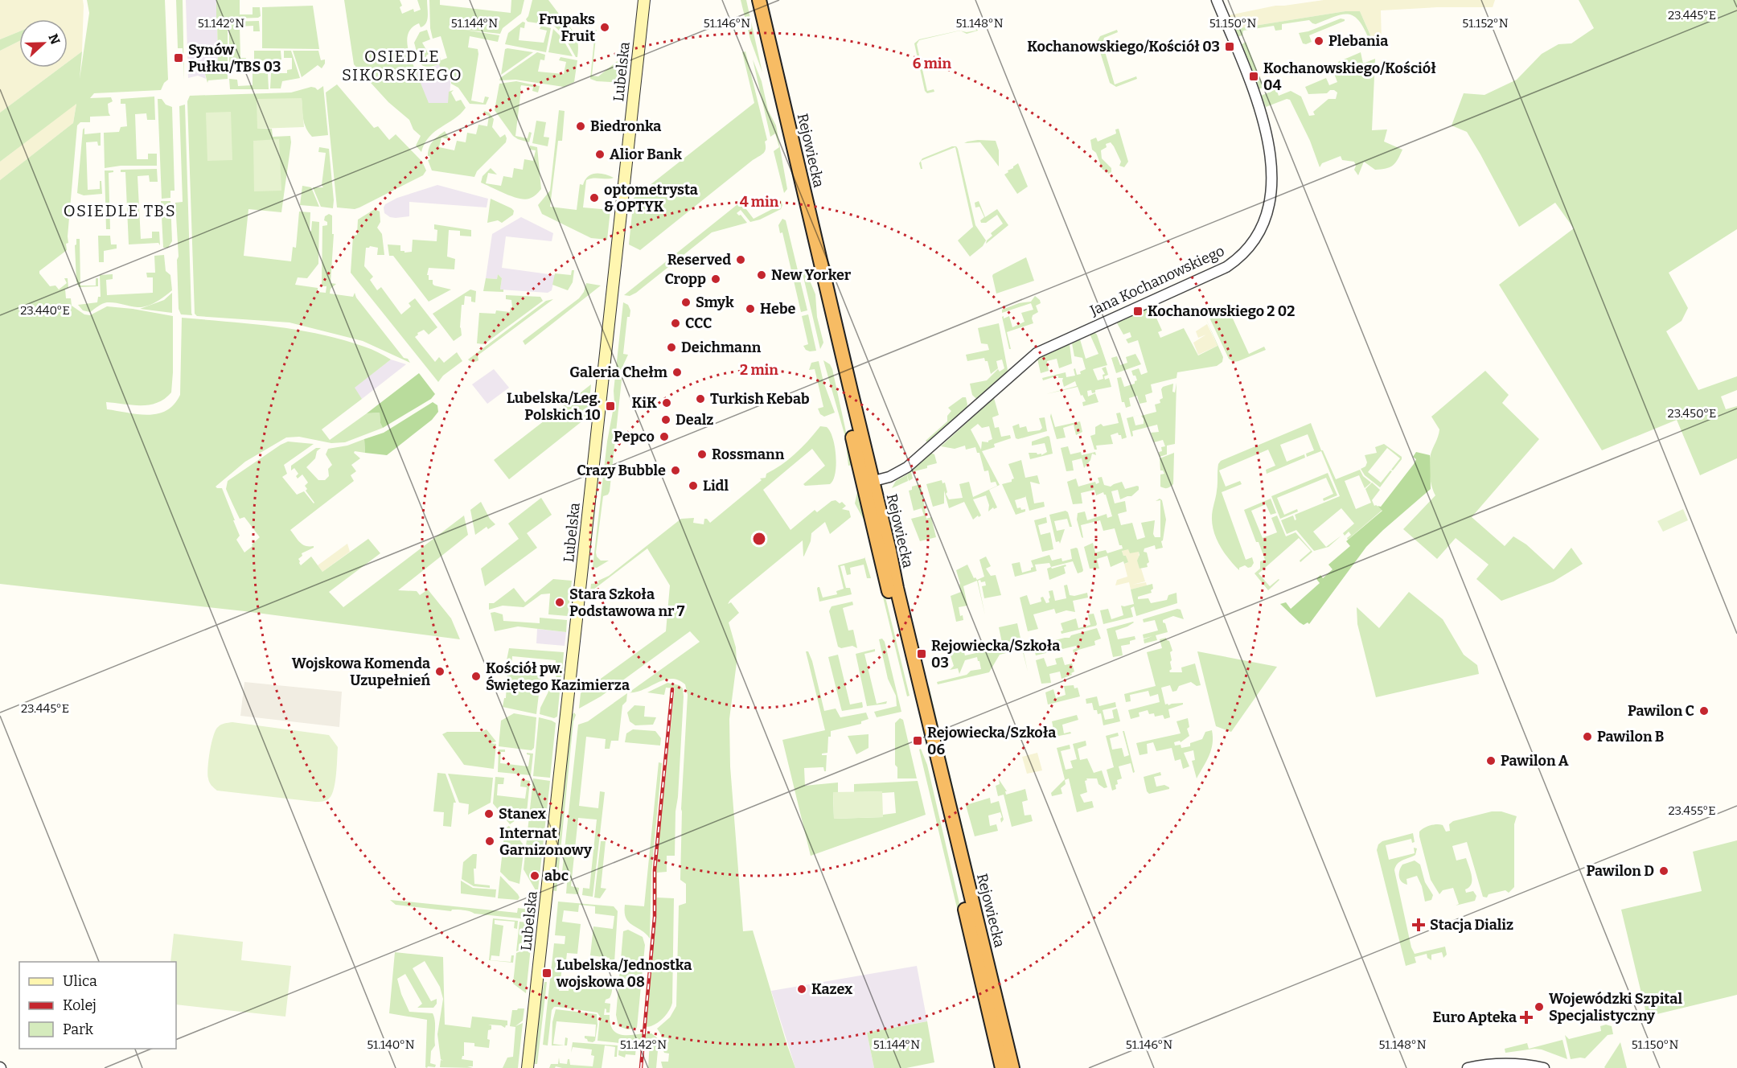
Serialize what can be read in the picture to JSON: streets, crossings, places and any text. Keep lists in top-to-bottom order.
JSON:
{
  "streets": {
    "highway": ["Rejowiecka"],
    "main road": ["Lubelska"],
    "street": ["Jana Kochanowskiego"]
  },
  "crossings": [
    ["Rejowiecka", "Jana Kochanowskiego"]
  ],
  "districts": ["OSIEDLE SIKORSKIEGO", "OSIEDLE TBS"],
  "places": {
    "other": [
      "Frupaks Fruit",
      "Plebania",
      "Biedronka",
      "Alior Bank",
      "optometrysta & OPTYK",
      "Reserved",
      "New Yorker",
      "Cropp",
      "Smyk",
      "Hebe",
      "CCC",
      "Deichmann",
      "Galeria Chełm",
      "Turkish Kebab",
      "KiK",
      "Dealz",
      "Pepco",
      "Rossmann",
      "Crazy Bubble",
      "Lidl",
      "Stara Szkoła Podstawowa nr 7",
      "Wojskowa Komenda Uzupełnień",
      "Kościół pw. Świętego Kazimierza",
      "Pawilon C",
      "Pawilon B",
      "Pawilon A",
      "Stanex",
      "Internat Garnizonowy",
      "Pawilon D",
      "abc",
      "Kazex",
      "Wojewódzki Szpital Specjalistyczny"
    ],
    "transit": [
      "Kochanowskiego/Kościół 03",
      "Synów Pułku/TBS 03",
      "Kochanowskiego/Kościół 04",
      "Kochanowskiego 2 02",
      "Lubelska/Leg. Polskich 10",
      "Rejowiecka/Szkoła 03",
      "Rejowiecka/Szkoła 06",
      "Lubelska/Jednostka wojskowa 08"
    ],
    "health": ["Stacja Dializ", "Euro Apteka"]
  },
  "legend": ["Ulica", "Kolej", "Park"],
  "north": "right",
  "coordinates": [
    "23.445°E",
    "51.142°N",
    "51.144°N",
    "51.146°N",
    "51.148°N",
    "51.150°N",
    "51.152°N",
    "23.440°E",
    "23.450°E",
    "23.455°E",
    "51.140°N"
  ],
  "rings": ["6 min", "4 min", "2 min"]
}
